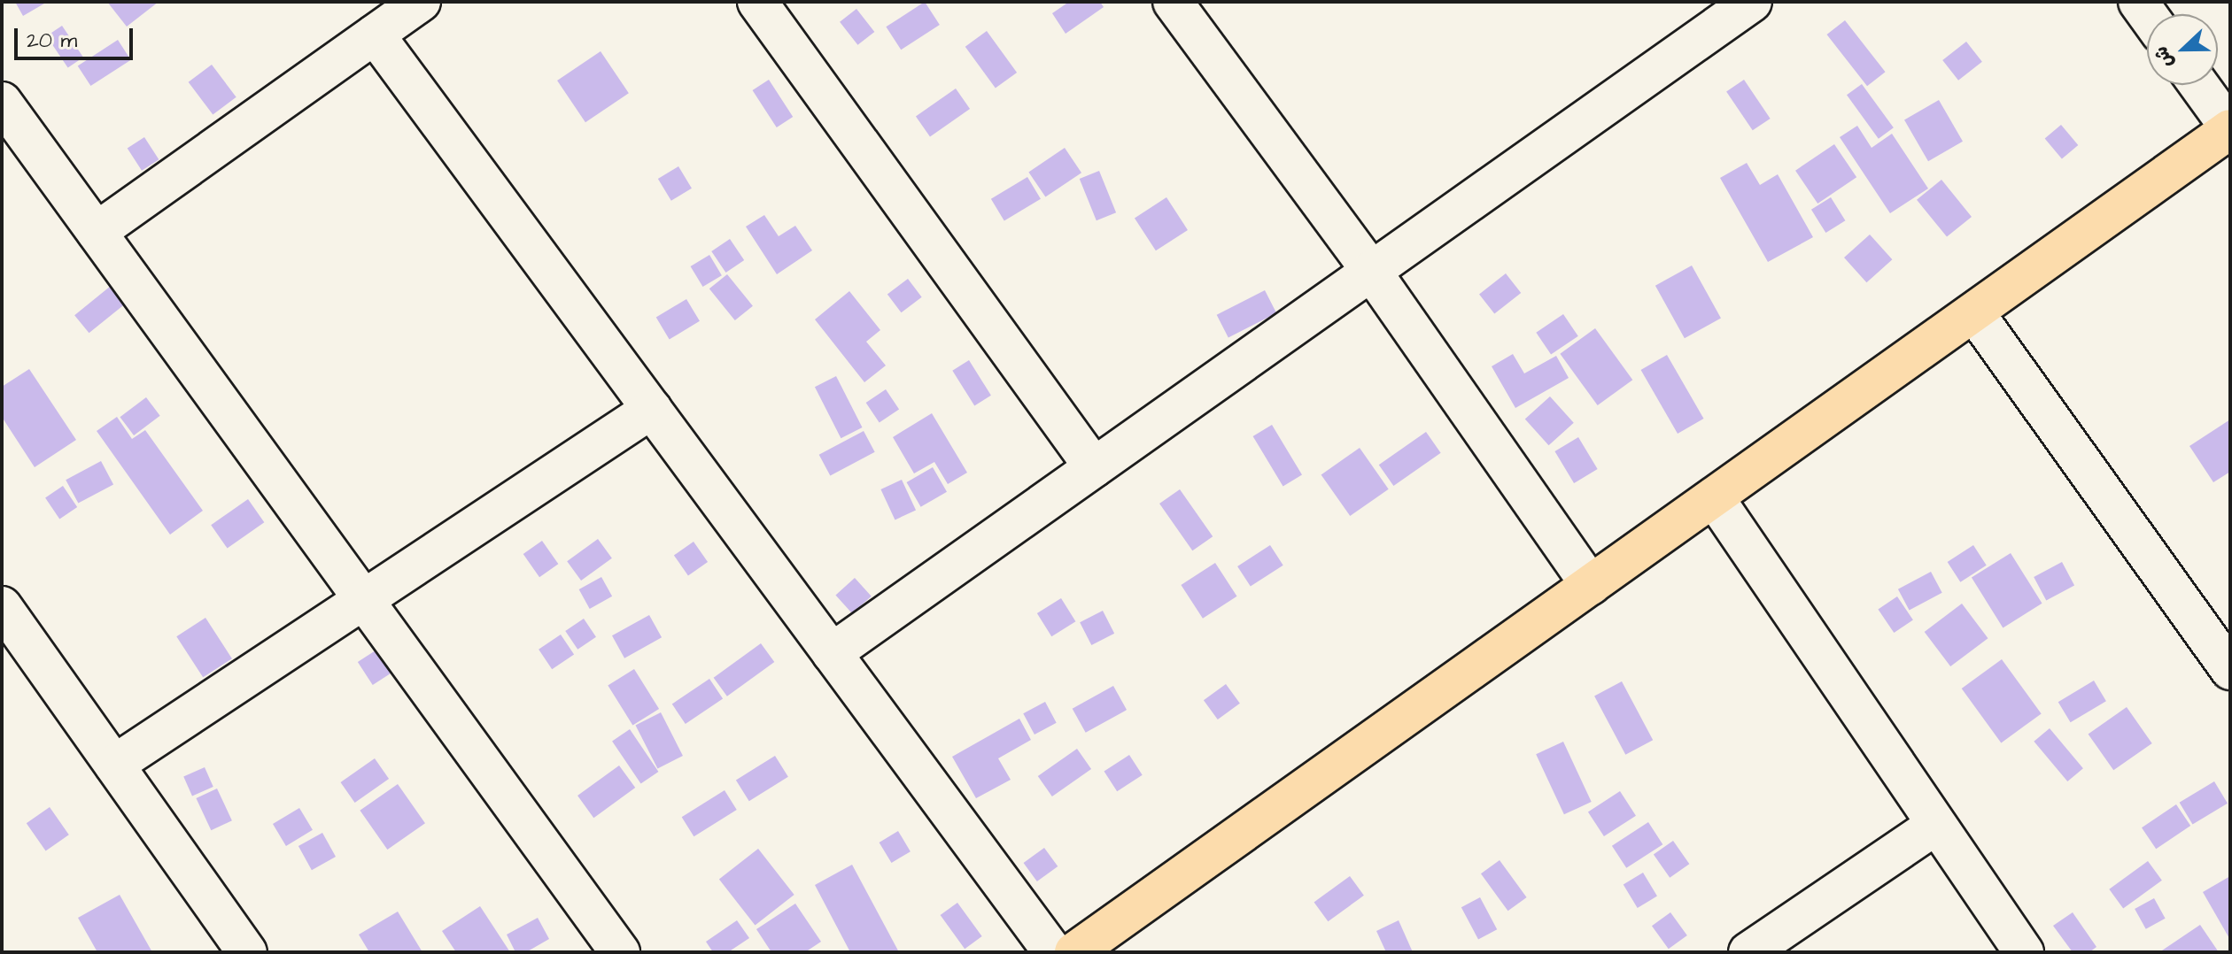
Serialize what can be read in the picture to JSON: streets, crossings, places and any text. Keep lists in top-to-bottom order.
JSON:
{
  "scale_bar": "20 m",
  "north": "left"
}
